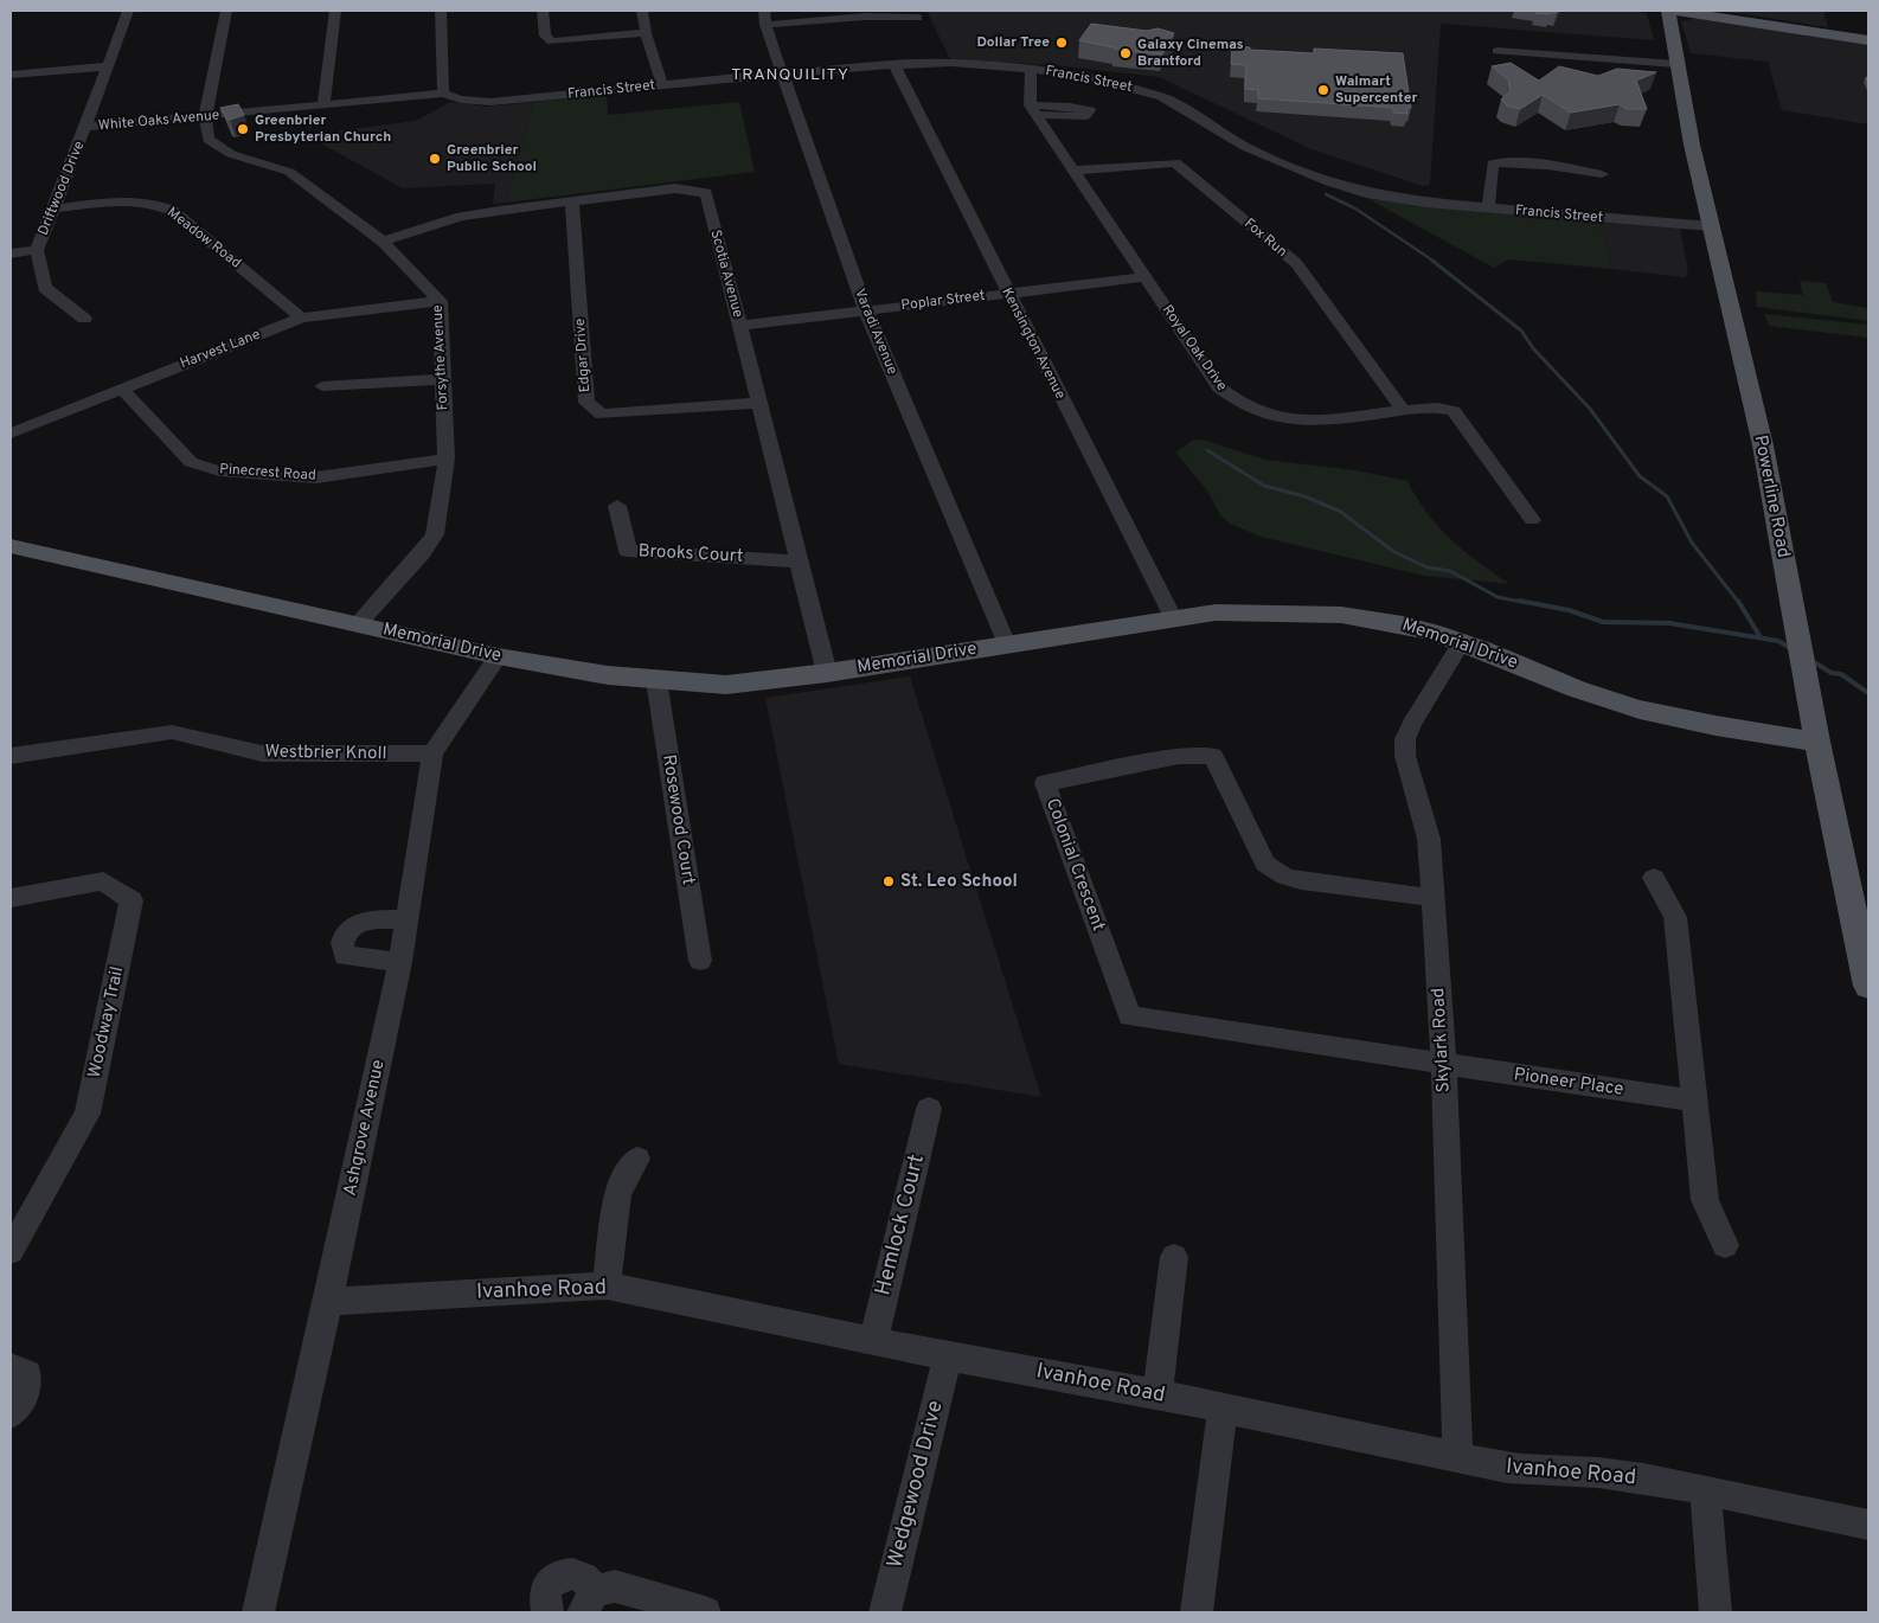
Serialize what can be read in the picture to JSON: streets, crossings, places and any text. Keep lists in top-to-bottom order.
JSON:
{
  "streets": {
    "main road": ["Powerline Road", "Memorial Drive"],
    "street": [
      "Francis Street",
      "White Oaks Avenue",
      "Driftwood Drive",
      "Meadow Road",
      "Fox Run",
      "Scotia Avenue",
      "Poplar Street",
      "Varadi Avenue",
      "Kensington Avenue",
      "Royal Oak Drive",
      "Harvest Lane",
      "Edgar Drive",
      "Forsythe Avenue",
      "Pinecrest Road",
      "Brooks Court",
      "Westbrier Knoll",
      "Rosewood Court",
      "Colonial Crescent",
      "Woodway Trail",
      "Skylark Road",
      "Pioneer Place",
      "Ashgrove Avenue",
      "Hemlock Court",
      "Ivanhoe Road",
      "Wedgewood Drive"
    ]
  },
  "crossings": [
    ["Francis Street", "White Oaks Avenue"],
    ["Francis Street", "Varadi Avenue"],
    ["Francis Street", "Kensington Avenue"],
    ["Francis Street", "Royal Oak Drive"],
    ["Francis Street", "Powerline Road"],
    ["White Oaks Avenue", "Driftwood Drive"],
    ["White Oaks Avenue", "Forsythe Avenue"],
    ["Driftwood Drive", "Meadow Road"],
    ["Meadow Road", "Harvest Lane"],
    ["Fox Run", "Royal Oak Drive"],
    ["Scotia Avenue", "Poplar Street"],
    ["Scotia Avenue", "Edgar Drive"],
    ["Scotia Avenue", "Forsythe Avenue"],
    ["Scotia Avenue", "Brooks Court"],
    ["Scotia Avenue", "Memorial Drive"],
    ["Poplar Street", "Varadi Avenue"],
    ["Poplar Street", "Kensington Avenue"],
    ["Poplar Street", "Royal Oak Drive"],
    ["Varadi Avenue", "Memorial Drive"],
    ["Kensington Avenue", "Memorial Drive"],
    ["Harvest Lane", "Forsythe Avenue"],
    ["Harvest Lane", "Pinecrest Road"],
    ["Forsythe Avenue", "Pinecrest Road"],
    ["Forsythe Avenue", "Memorial Drive"],
    ["Powerline Road", "Memorial Drive"],
    ["Memorial Drive", "Rosewood Court"],
    ["Memorial Drive", "Skylark Road"],
    ["Memorial Drive", "Ashgrove Avenue"],
    ["Westbrier Knoll", "Ashgrove Avenue"],
    ["Colonial Crescent", "Skylark Road"],
    ["Colonial Crescent", "Pioneer Place"],
    ["Skylark Road", "Pioneer Place"],
    ["Skylark Road", "Ivanhoe Road"],
    ["Ashgrove Avenue", "Ivanhoe Road"],
    ["Hemlock Court", "Ivanhoe Road"],
    ["Ivanhoe Road", "Wedgewood Drive"]
  ],
  "districts": ["TRANQUILITY"],
  "places": [
    "Dollar Tree",
    "Galaxy Cinemas Brantford",
    "Walmart Supercenter",
    "Greenbrier Presbyterian Church",
    "Greenbrier Public School",
    "St. Leo School"
  ]
}
